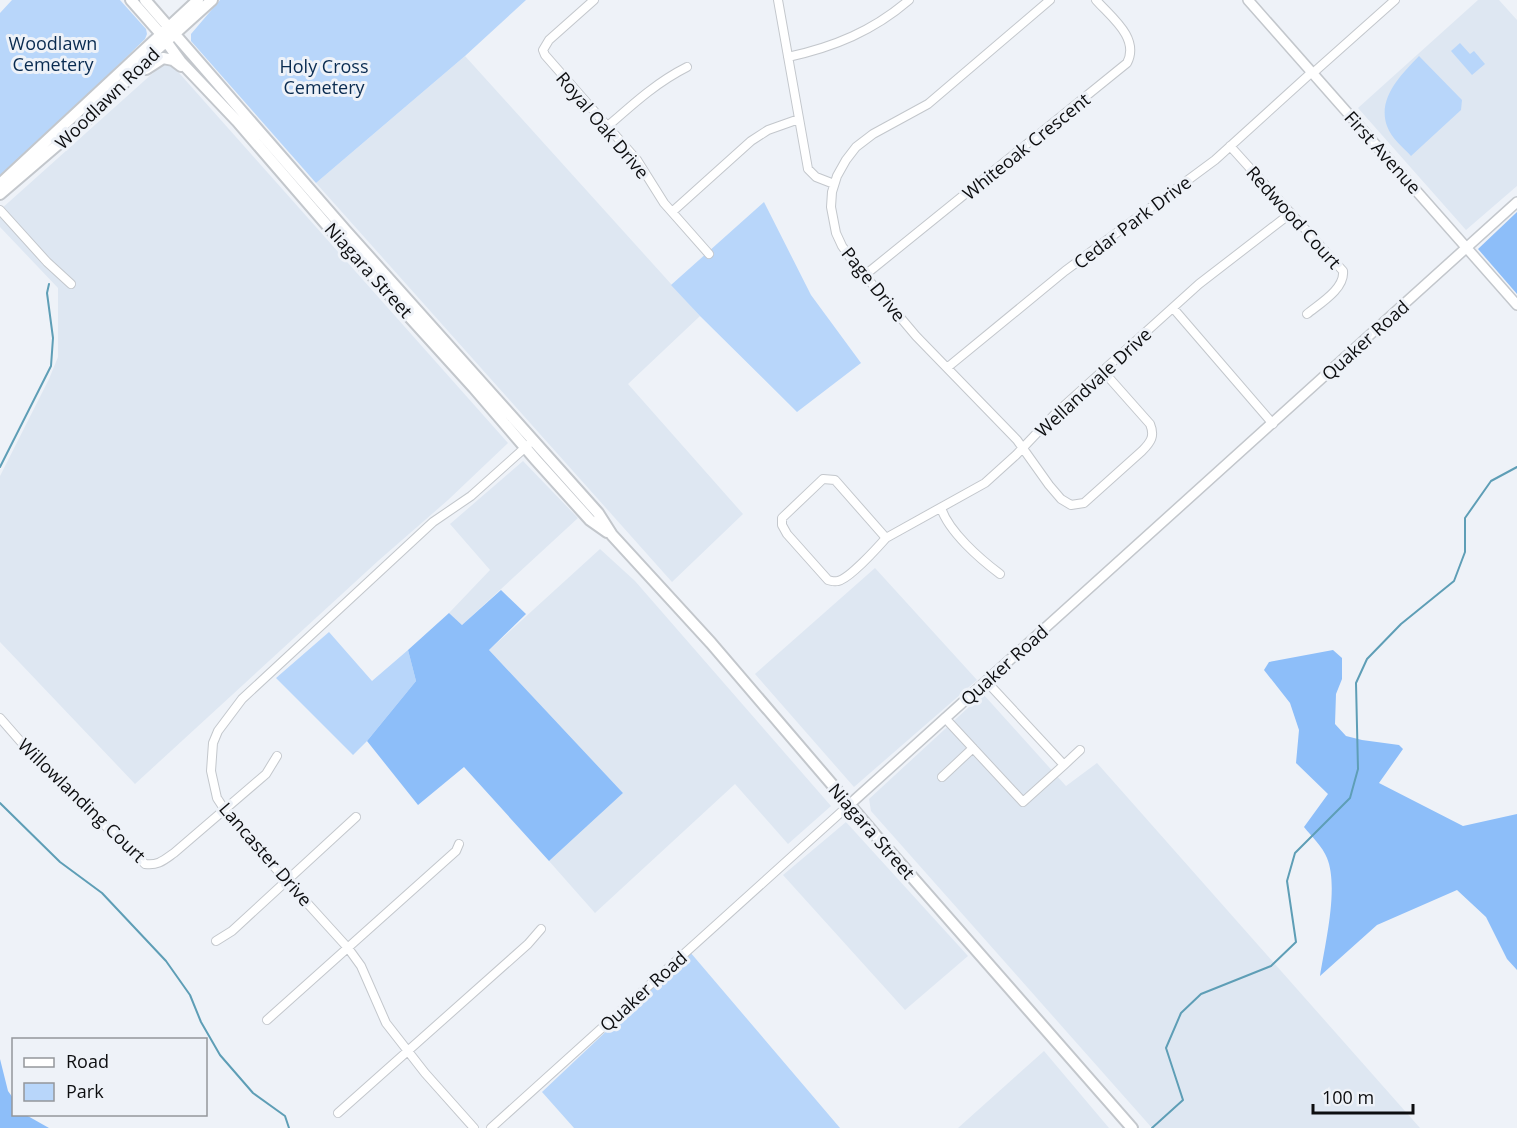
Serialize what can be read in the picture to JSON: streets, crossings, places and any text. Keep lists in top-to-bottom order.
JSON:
{
  "streets": {
    "main road": ["Woodlawn Road", "Niagara Street"],
    "street": [
      "Royal Oak Drive",
      "Whiteoak Crescent",
      "First Avenue",
      "Redwood Court",
      "Cedar Park Drive",
      "Page Drive",
      "Quaker Road",
      "Wellandvale Drive",
      "Willowlanding Court",
      "Lancaster Drive"
    ]
  },
  "crossings": [
    ["Woodlawn Road", "Niagara Street"],
    ["Whiteoak Crescent", "Page Drive"],
    ["First Avenue", "Cedar Park Drive"],
    ["First Avenue", "Quaker Road"],
    ["Redwood Court", "Cedar Park Drive"],
    ["Redwood Court", "Wellandvale Drive"],
    ["Cedar Park Drive", "Page Drive"],
    ["Niagara Street", "Quaker Road"],
    ["Niagara Street", "Lancaster Drive"],
    ["Page Drive", "Wellandvale Drive"],
    ["Willowlanding Court", "Lancaster Drive"]
  ],
  "parks": ["Woodlawn Cemetery", "Holy Cross Cemetery"],
  "legend": ["Road", "Park"],
  "scale_bar": "100 m"
}
